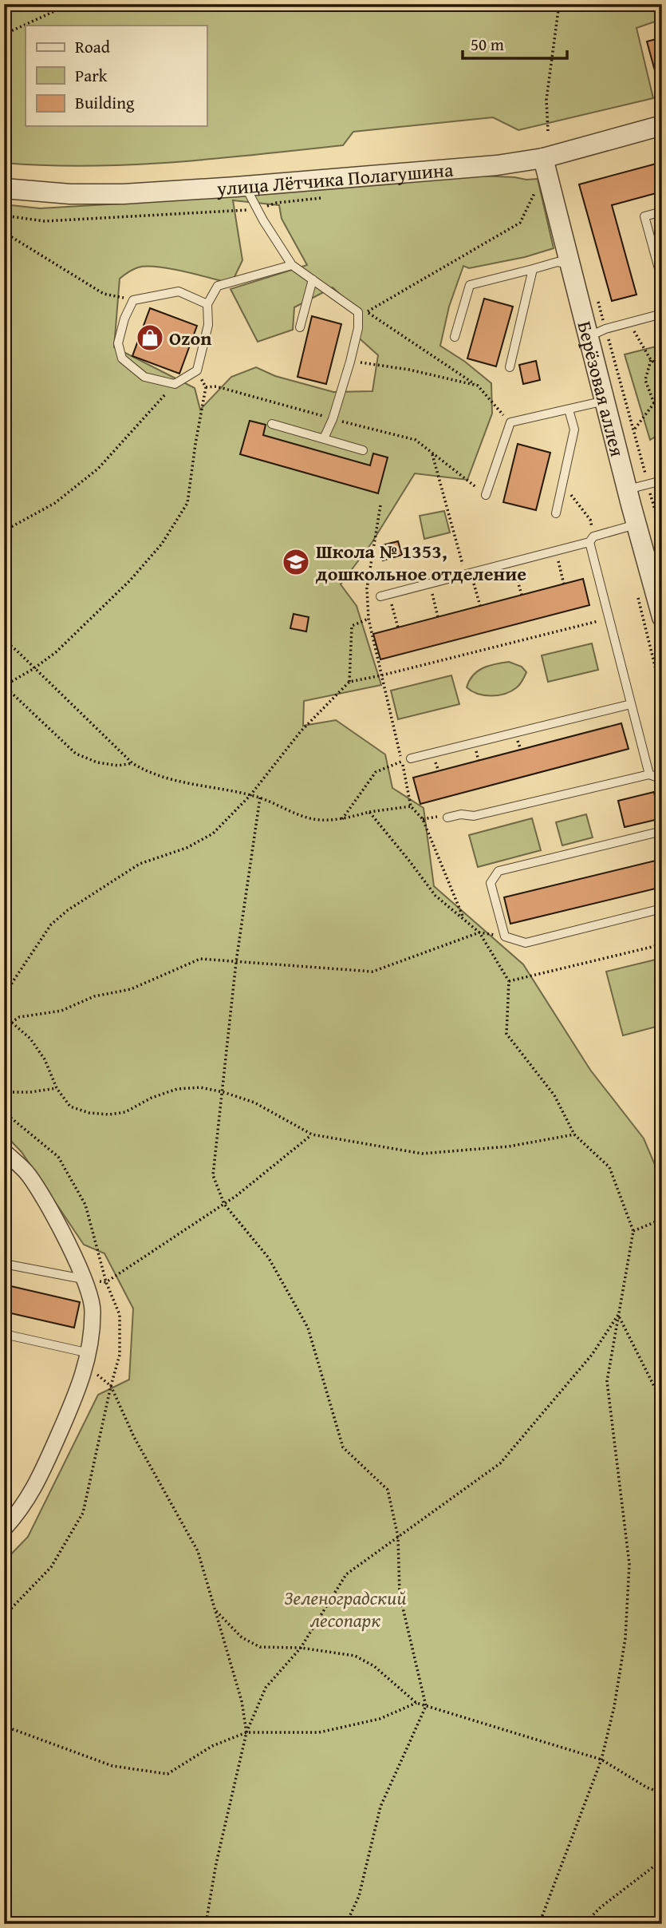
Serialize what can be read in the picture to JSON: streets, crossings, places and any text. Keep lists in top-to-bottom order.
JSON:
{
  "streets": {
    "street": ["улица Лётчика Полагушина", "Берёзовая аллея"]
  },
  "crossings": [
    ["улица Лётчика Полагушина", "Берёзовая аллея"]
  ],
  "parks": ["Зеленоградский лесопарк"],
  "places": {
    "shop": ["Ozon"],
    "school or university": ["Школа № 1353, дошкольное отделение"]
  },
  "legend": ["Road", "Park", "Building"],
  "scale_bar": "50 m"
}
